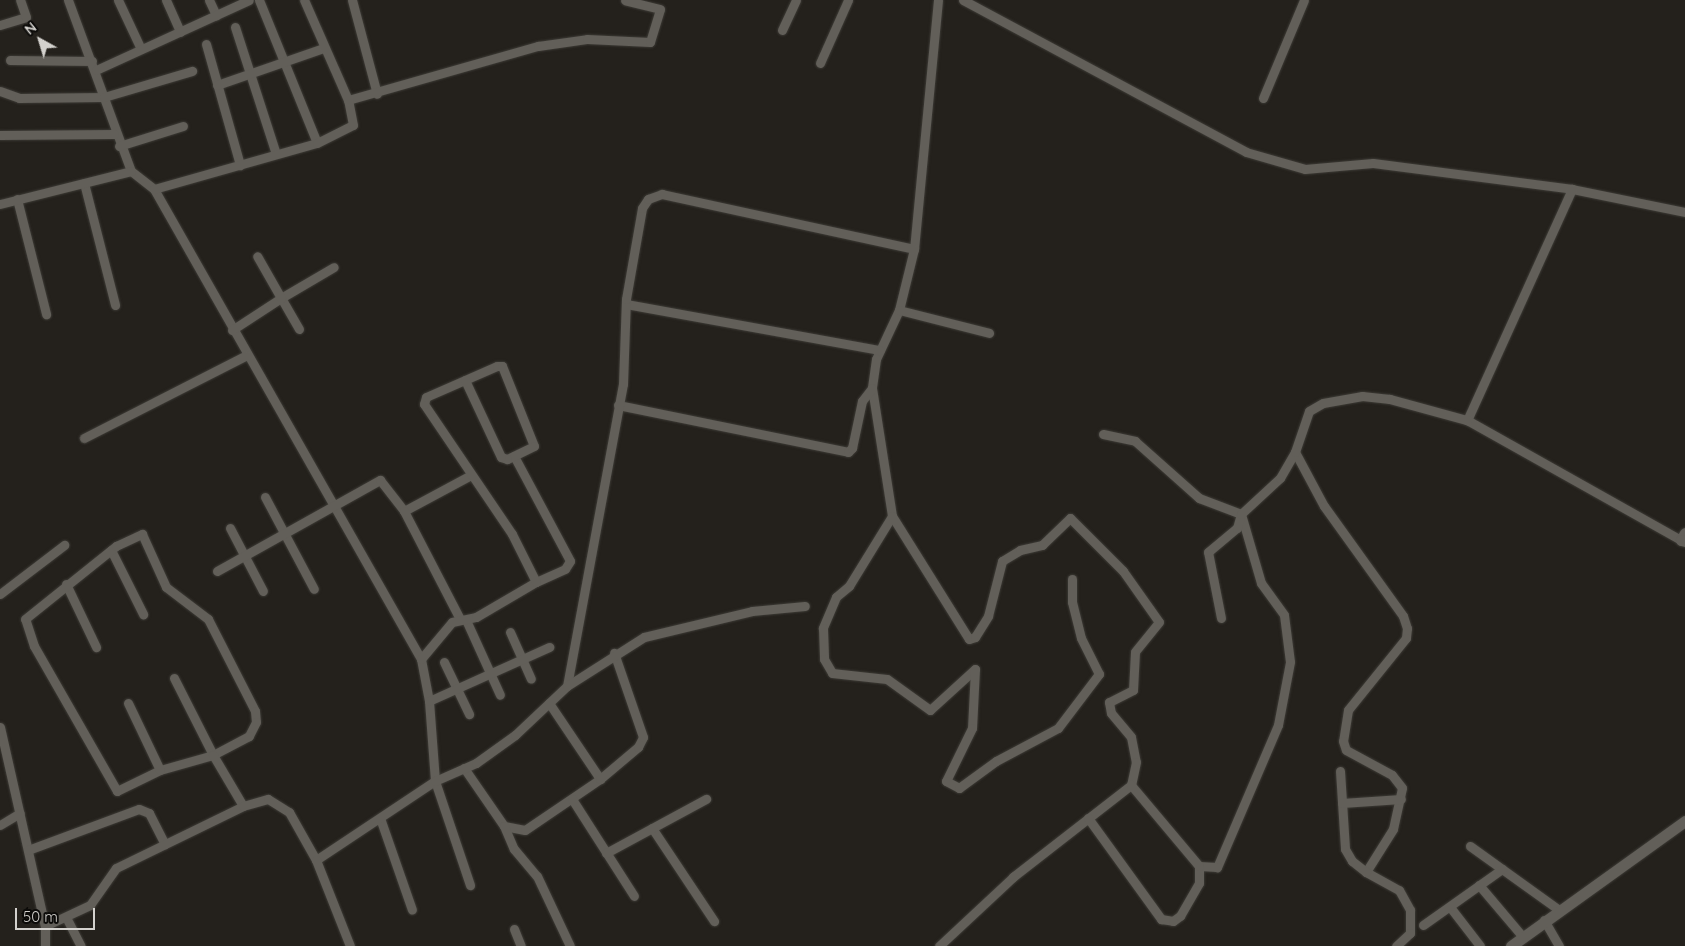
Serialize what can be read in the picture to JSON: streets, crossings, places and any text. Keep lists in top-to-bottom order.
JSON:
{
  "scale_bar": "50 m",
  "north": "top left"
}
